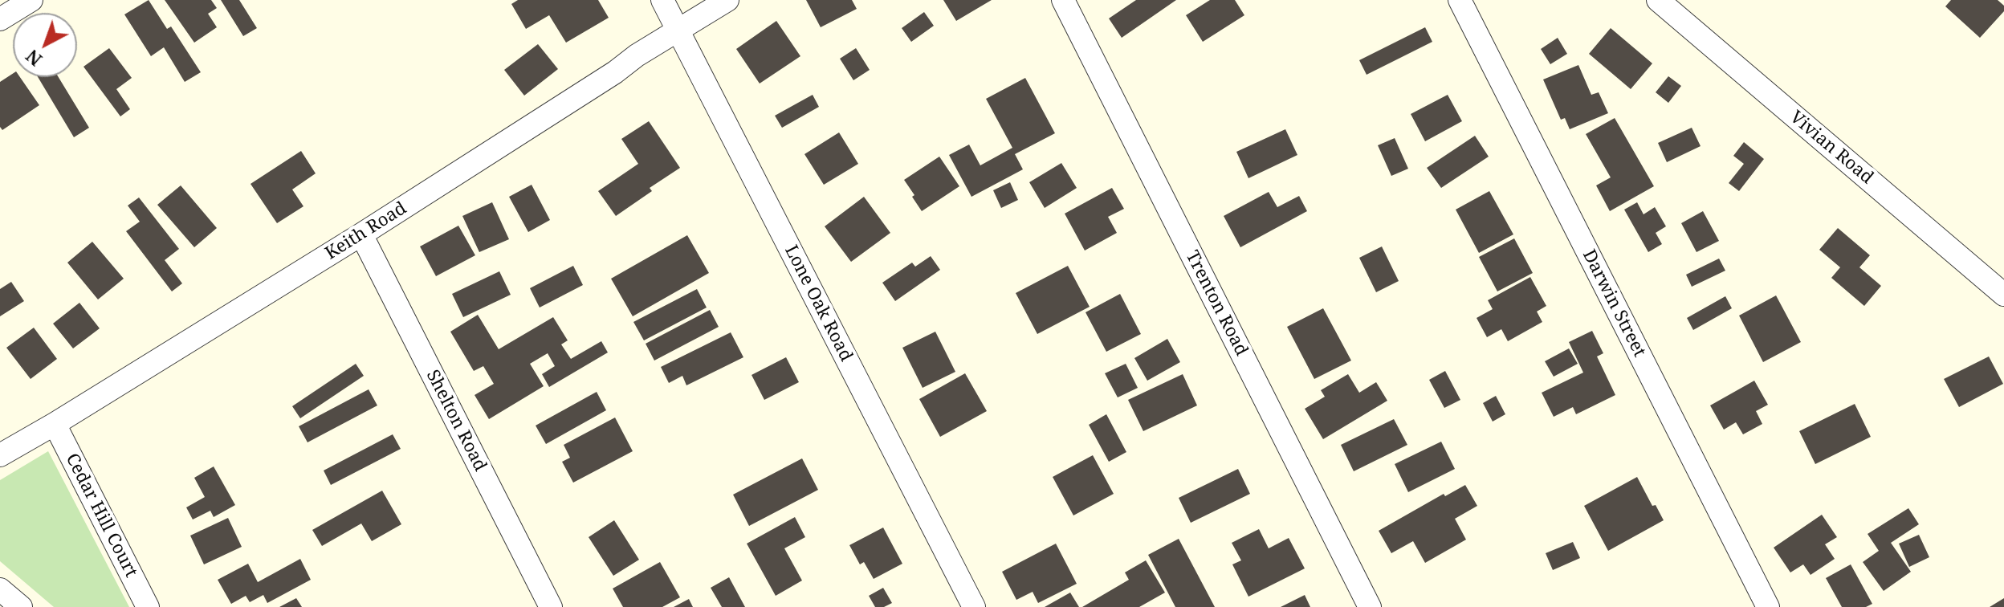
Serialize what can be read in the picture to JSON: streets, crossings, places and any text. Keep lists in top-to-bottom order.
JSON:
{
  "streets": {
    "street": [
      "Vivian Road",
      "Keith Road",
      "Lone Oak Road",
      "Trenton Road",
      "Darwin Street",
      "Shelton Road",
      "Cedar Hill Court"
    ]
  },
  "crossings": [
    ["Keith Road", "Lone Oak Road"],
    ["Keith Road", "Shelton Road"],
    ["Keith Road", "Cedar Hill Court"]
  ],
  "north": "bottom left"
}
